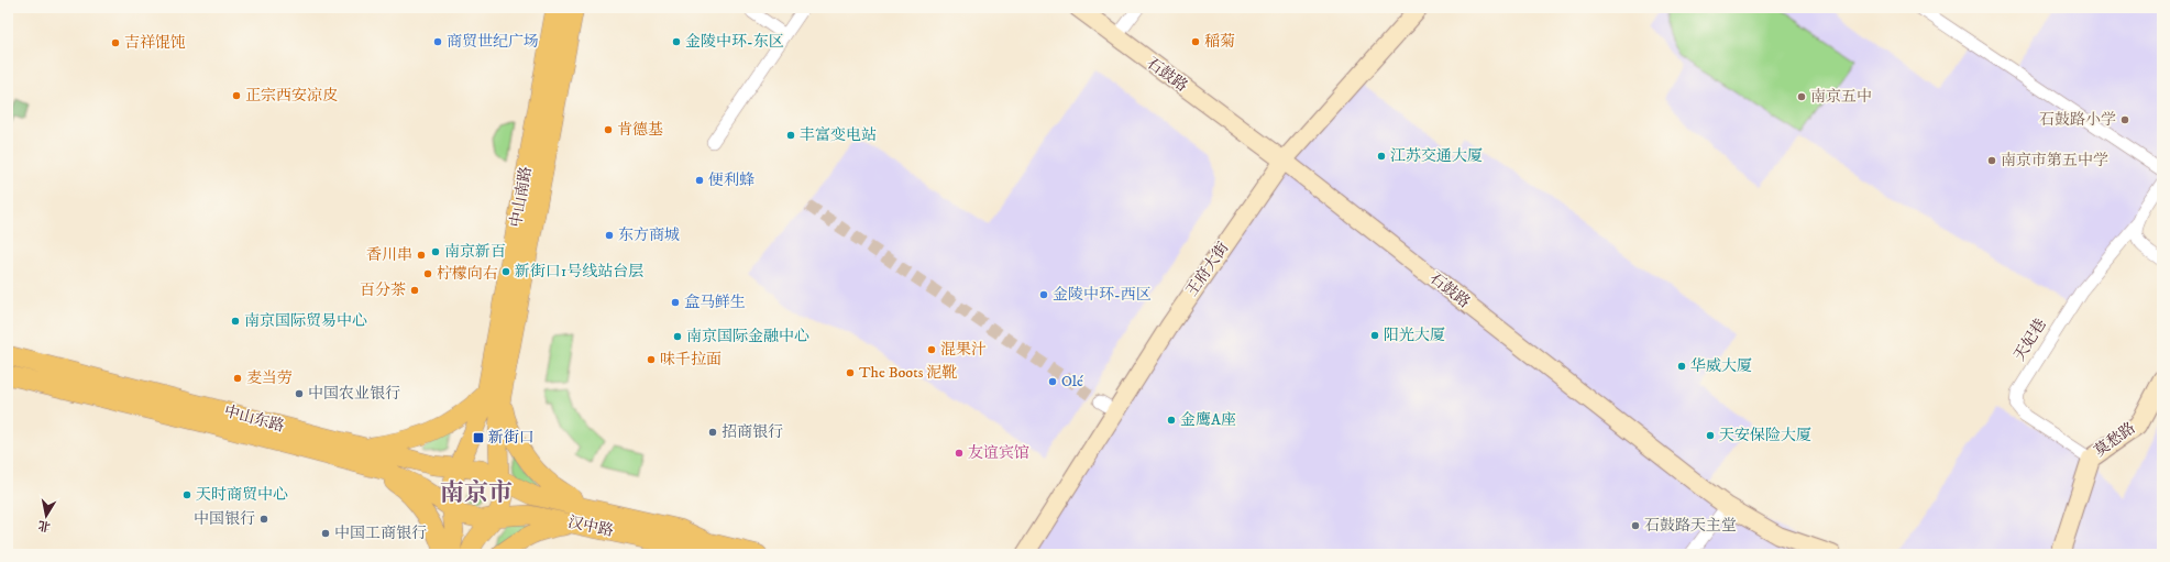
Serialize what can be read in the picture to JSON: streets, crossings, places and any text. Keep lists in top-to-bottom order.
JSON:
{
  "streets": {
    "main road": ["中山南路", "中山东路", "汉中路"],
    "street": [
      "石鼓路",
      "王府大街",
      "天妃巷",
      "莫愁路"
    ]
  },
  "crossings": [
    ["石鼓路", "王府大街"],
    ["中山南路", "中山东路"],
    ["中山南路", "汉中路"],
    ["天妃巷", "莫愁路"],
    ["中山东路", "汉中路"]
  ],
  "districts": ["南京市"],
  "places": {
    "other": [
      "商贸世纪广场",
      "金陵中环-东区",
      "稲菊",
      "吉祥馄饨",
      "正宗西安凉皮",
      "南京五中",
      "石鼓路小学",
      "肯德基",
      "丰富变电站",
      "江苏交通大厦",
      "南京市第五中学",
      "便利蜂",
      "东方商城",
      "南京新百",
      "香川串",
      "新街口1号线站台层",
      "柠檬向右",
      "百分茶",
      "金陵中环-西区",
      "盒马鲜生",
      "南京国际贸易中心",
      "阳光大厦",
      "南京国际金融中心",
      "混果汁",
      "味千拉面",
      "华威大厦",
      "The Boots 泥靴",
      "麦当劳",
      "Olé",
      "中国农业银行",
      "金鹰A座",
      "招商银行",
      "天安保险大厦",
      "友谊宾馆",
      "天时商贸中心",
      "中国银行",
      "石鼓路天主堂",
      "中国工商银行"
    ],
    "transit": ["新街口"]
  },
  "north": "bottom"
}
